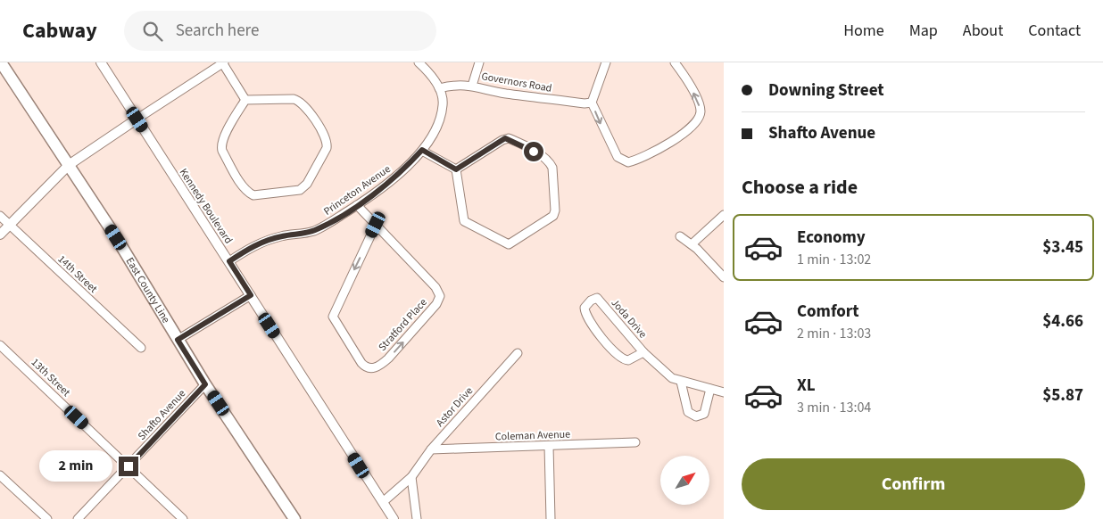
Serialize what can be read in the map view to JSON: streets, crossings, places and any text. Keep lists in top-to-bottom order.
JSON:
{
  "streets": {
    "main road": ["East County Line"],
    "street": [
      "Governors Road",
      "Princeton Avenue",
      "Kennedy Boulevard",
      "14th Street",
      "Joda Drive",
      "Stratford Place",
      "13th Street",
      "Astor Drive",
      "Shafto Avenue",
      "Coleman Avenue"
    ]
  },
  "crossings": [
    ["Governors Road", "Princeton Avenue"],
    ["Princeton Avenue", "Kennedy Boulevard"],
    ["Princeton Avenue", "Stratford Place"],
    ["Kennedy Boulevard", "Astor Drive"],
    ["East County Line", "Shafto Avenue"],
    ["13th Street", "Shafto Avenue"],
    ["Astor Drive", "Coleman Avenue"]
  ],
  "north": "top right",
  "page": {
    "header": "Cabway",
    "search": "Search here",
    "nav": [
      "Home",
      "Map",
      "About",
      "Contact"
    ],
    "banner": ["Downing Street", "Shafto Avenue"],
    "heading": "Choose a ride",
    "list": [
      {
        "name": "Economy",
        "note": "1 min · 13:02",
        "value": "$3.45"
      },
      {
        "name": "Comfort",
        "note": "2 min · 13:03",
        "value": "$4.66"
      },
      {
        "name": "XL",
        "note": "3 min · 13:04",
        "value": "$5.87"
      }
    ],
    "buttons": "Confirm",
    "bubble": "2 min"
  }
}
